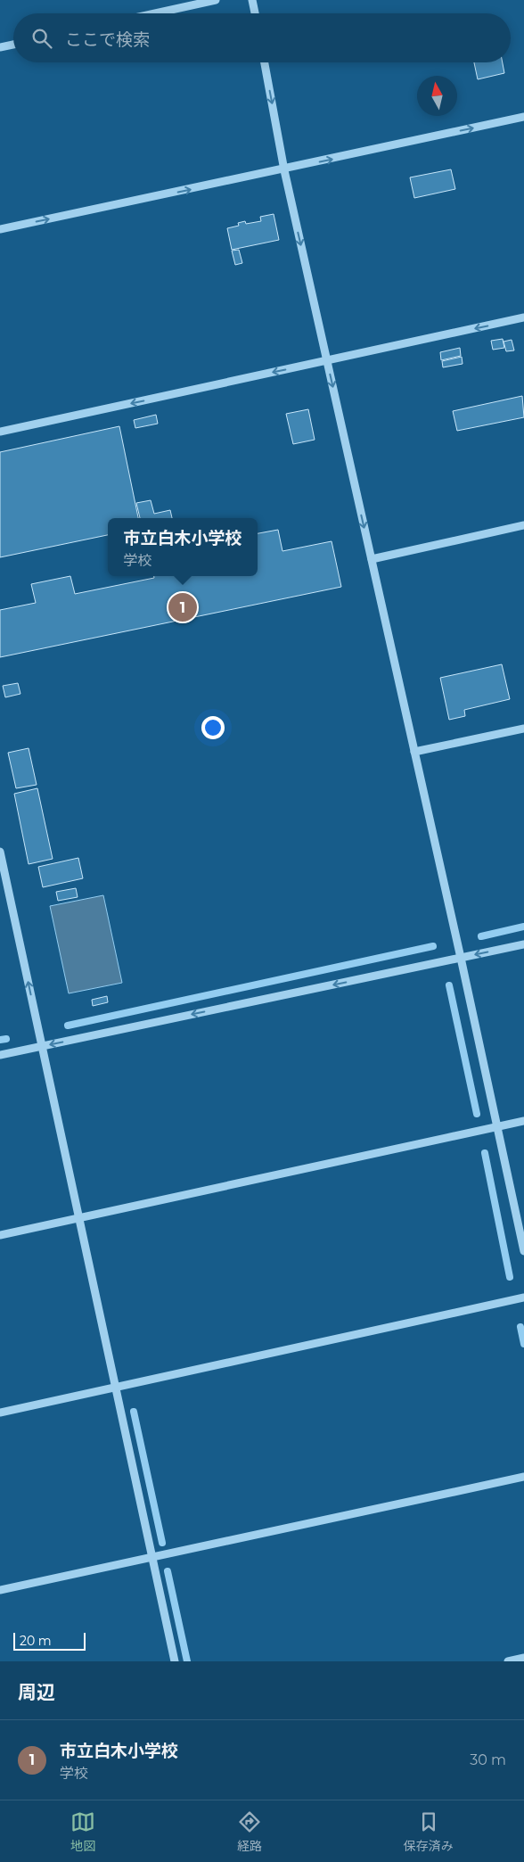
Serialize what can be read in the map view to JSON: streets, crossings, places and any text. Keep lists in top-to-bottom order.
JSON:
{
  "scale_bar": "20 m",
  "north": "top",
  "page": {
    "search": "ここで検索",
    "popup": ["市立白木小学校", "学校"],
    "pins": "1",
    "scale": "20 m",
    "heading": "周辺",
    "list": [
      {
        "mark": "1",
        "name": "市立白木小学校",
        "note": "学校",
        "value": "30 m"
      }
    ],
    "nav": ["地図", "経路", "保存済み"]
  }
}
